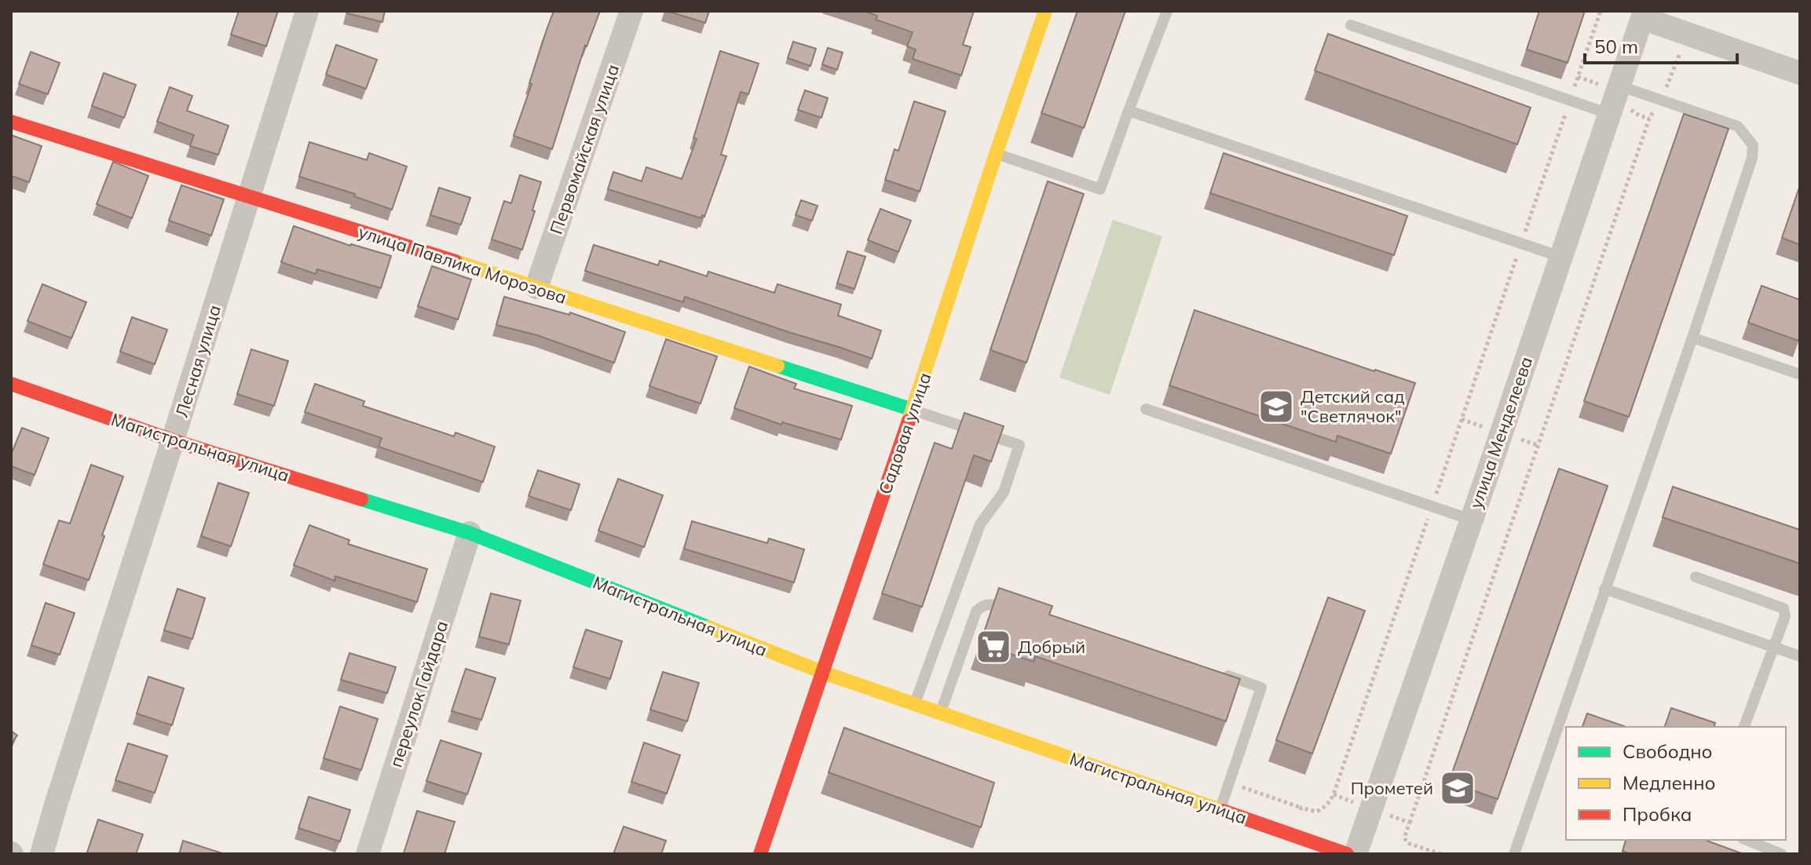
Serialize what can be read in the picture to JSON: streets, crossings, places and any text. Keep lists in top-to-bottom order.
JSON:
{
  "streets": {
    "street": [
      "Первомайская улица",
      "улица Павлика Морозова",
      "Лесная улица",
      "улица Менделеева",
      "Садовая улица",
      "Магистральная улица",
      "переулок Гайдара"
    ]
  },
  "crossings": [
    ["Первомайская улица", "улица Павлика Морозова"],
    ["улица Павлика Морозова", "Лесная улица"],
    ["улица Павлика Морозова", "Садовая улица"],
    ["Лесная улица", "Магистральная улица"],
    ["Садовая улица", "Магистральная улица"],
    ["Магистральная улица", "переулок Гайдара"]
  ],
  "places": {
    "school or university": ["Детский сад \"Светлячок\"", "Прометей"],
    "supermarket": ["Добрый"]
  },
  "legend": ["Свободно", "Медленно", "Пробка"],
  "scale_bar": "50 m"
}
